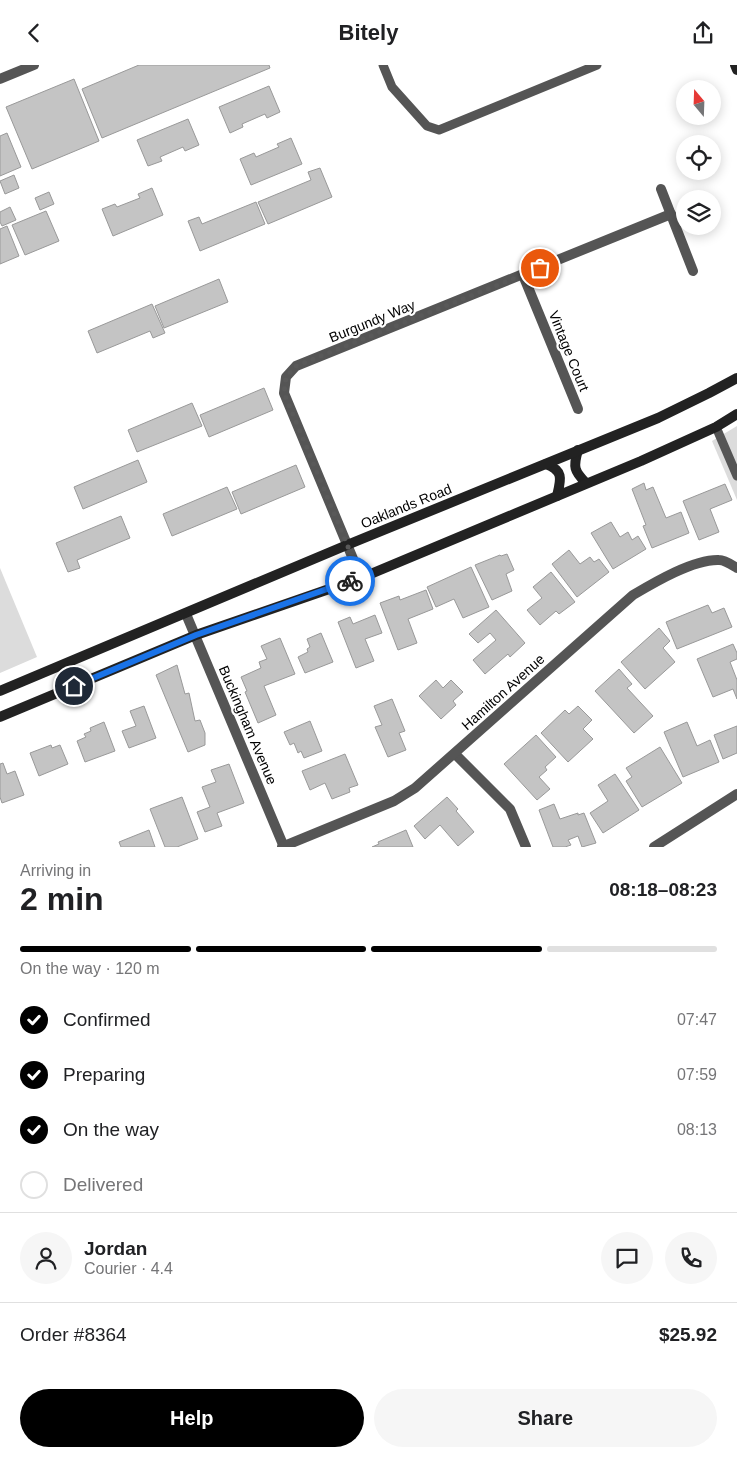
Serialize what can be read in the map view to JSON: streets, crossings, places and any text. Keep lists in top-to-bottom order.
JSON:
{
  "streets": {
    "main road": ["Oaklands Road"],
    "street": [
      "Burgundy Way",
      "Vintage Court",
      "Hamilton Avenue",
      "Buckingham Avenue"
    ]
  },
  "crossings": [
    ["Burgundy Way", "Vintage Court"],
    ["Burgundy Way", "Oaklands Road"],
    ["Oaklands Road", "Buckingham Avenue"],
    ["Hamilton Avenue", "Buckingham Avenue"]
  ],
  "north": "top",
  "page": {
    "header": "Bitely",
    "heading": ["2 min", "Arriving in", "08:18–08:23"],
    "panel": [
      "Jordan",
      "Courier · 4.4",
      "Order #8364",
      "$25.92"
    ],
    "bar": "On the way · 120 m",
    "list": [
      ["Confirmed", "07:47"],
      ["Preparing", "07:59"],
      ["On the way", "08:13"],
      "Delivered"
    ],
    "buttons": ["Help", "Share"]
  }
}
